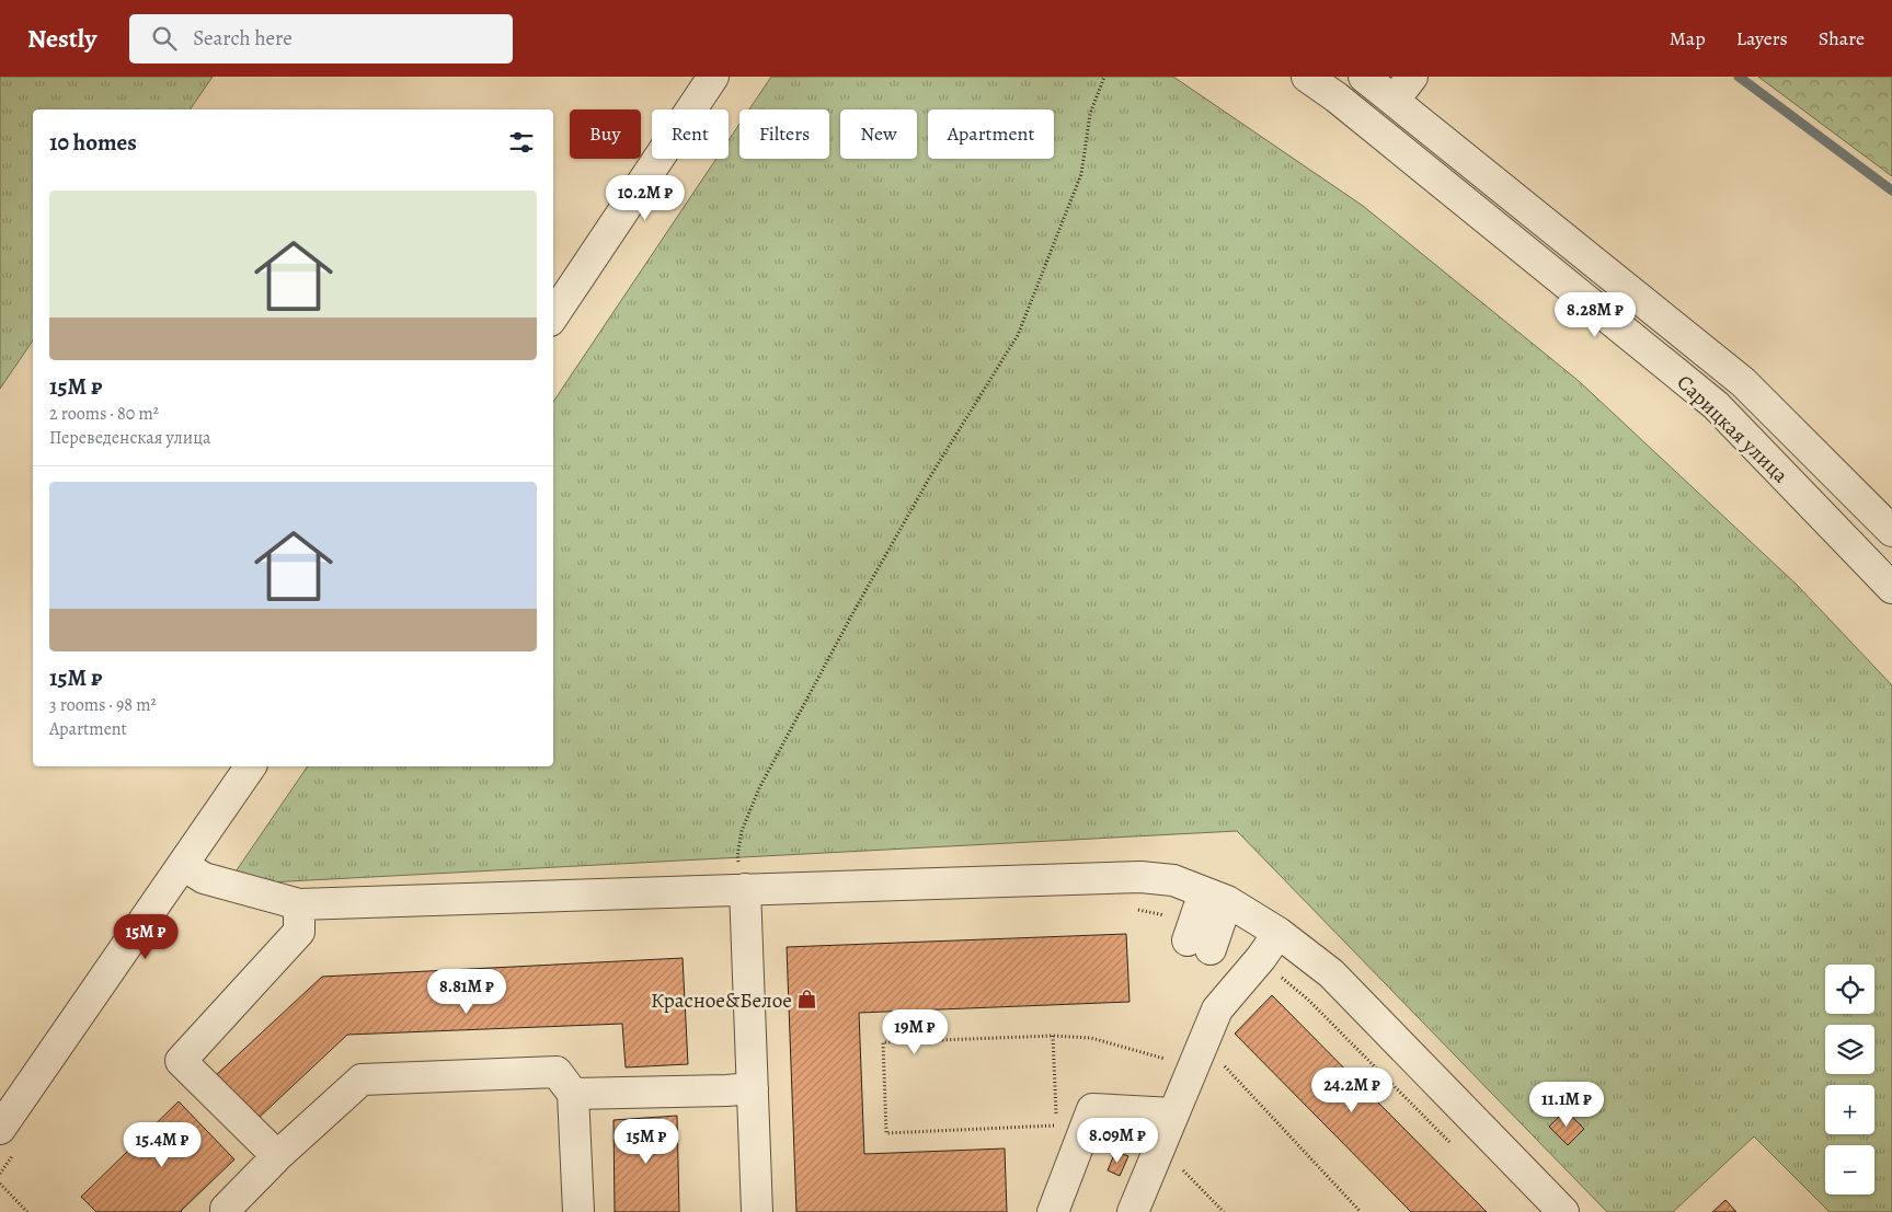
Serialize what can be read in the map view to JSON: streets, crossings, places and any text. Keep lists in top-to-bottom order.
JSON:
{
  "streets": {
    "street": ["Сарицкая улица"]
  },
  "places": {
    "shop": ["Красное&Белое"]
  },
  "page": {
    "header": "Nestly",
    "search": "Search here",
    "nav": ["Map", "Layers", "Share"],
    "chip": [
      "Buy",
      "Rent",
      "Filters",
      "New",
      "Apartment"
    ],
    "heading": "10 homes",
    "price": [
      "10.2M ₽",
      "8.28M ₽",
      "15M ₽",
      "8.81M ₽",
      "19M ₽",
      "24.2M ₽",
      "11.1M ₽",
      "8.09M ₽",
      "15M ₽",
      "15.4M ₽"
    ],
    "list": [
      {
        "name": "15M ₽",
        "note": "2 rooms · 80 m² · Переведенская улица"
      },
      {
        "name": "15M ₽",
        "note": "3 rooms · 98 m² · Apartment"
      }
    ],
    "map_buttons": ["+", "−"]
  }
}
